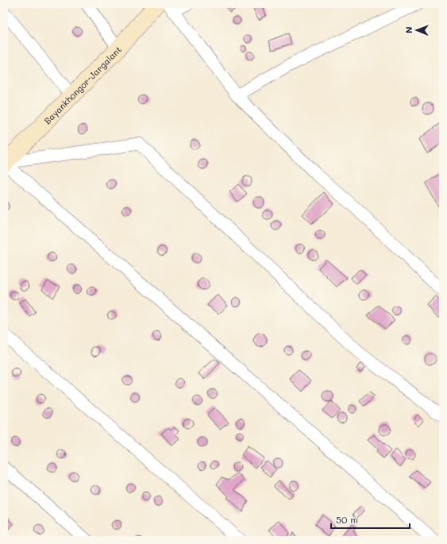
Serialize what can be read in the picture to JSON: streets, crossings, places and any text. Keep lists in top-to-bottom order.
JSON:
{
  "streets": {
    "street": ["Bayankhongor-Jargalant"]
  },
  "scale_bar": "50 m",
  "north": "left"
}
